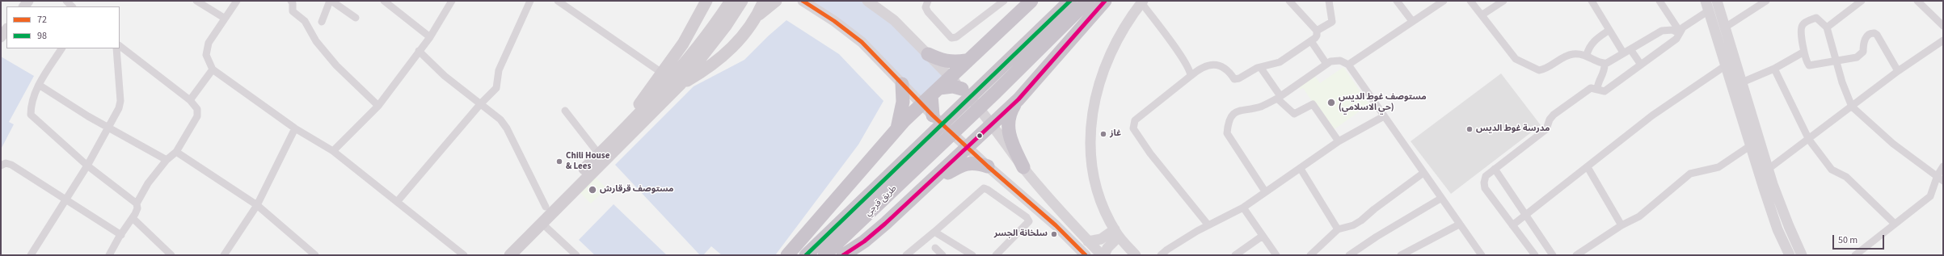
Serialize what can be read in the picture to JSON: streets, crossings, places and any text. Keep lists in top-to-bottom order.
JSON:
{
  "streets": {
    "highway": ["طريق قرجي"]
  },
  "places": [
    "مستوصف غوط الديس (حي الاسلامي)",
    "مدرسة غوط الديس",
    "غاز",
    "Chili House & Lees",
    "مستوصف قرقارش",
    "سلخانة الجسر"
  ],
  "lines": ["transit line 72", "transit line 98"],
  "legend": ["72", "98"],
  "scale_bar": "50 m"
}
